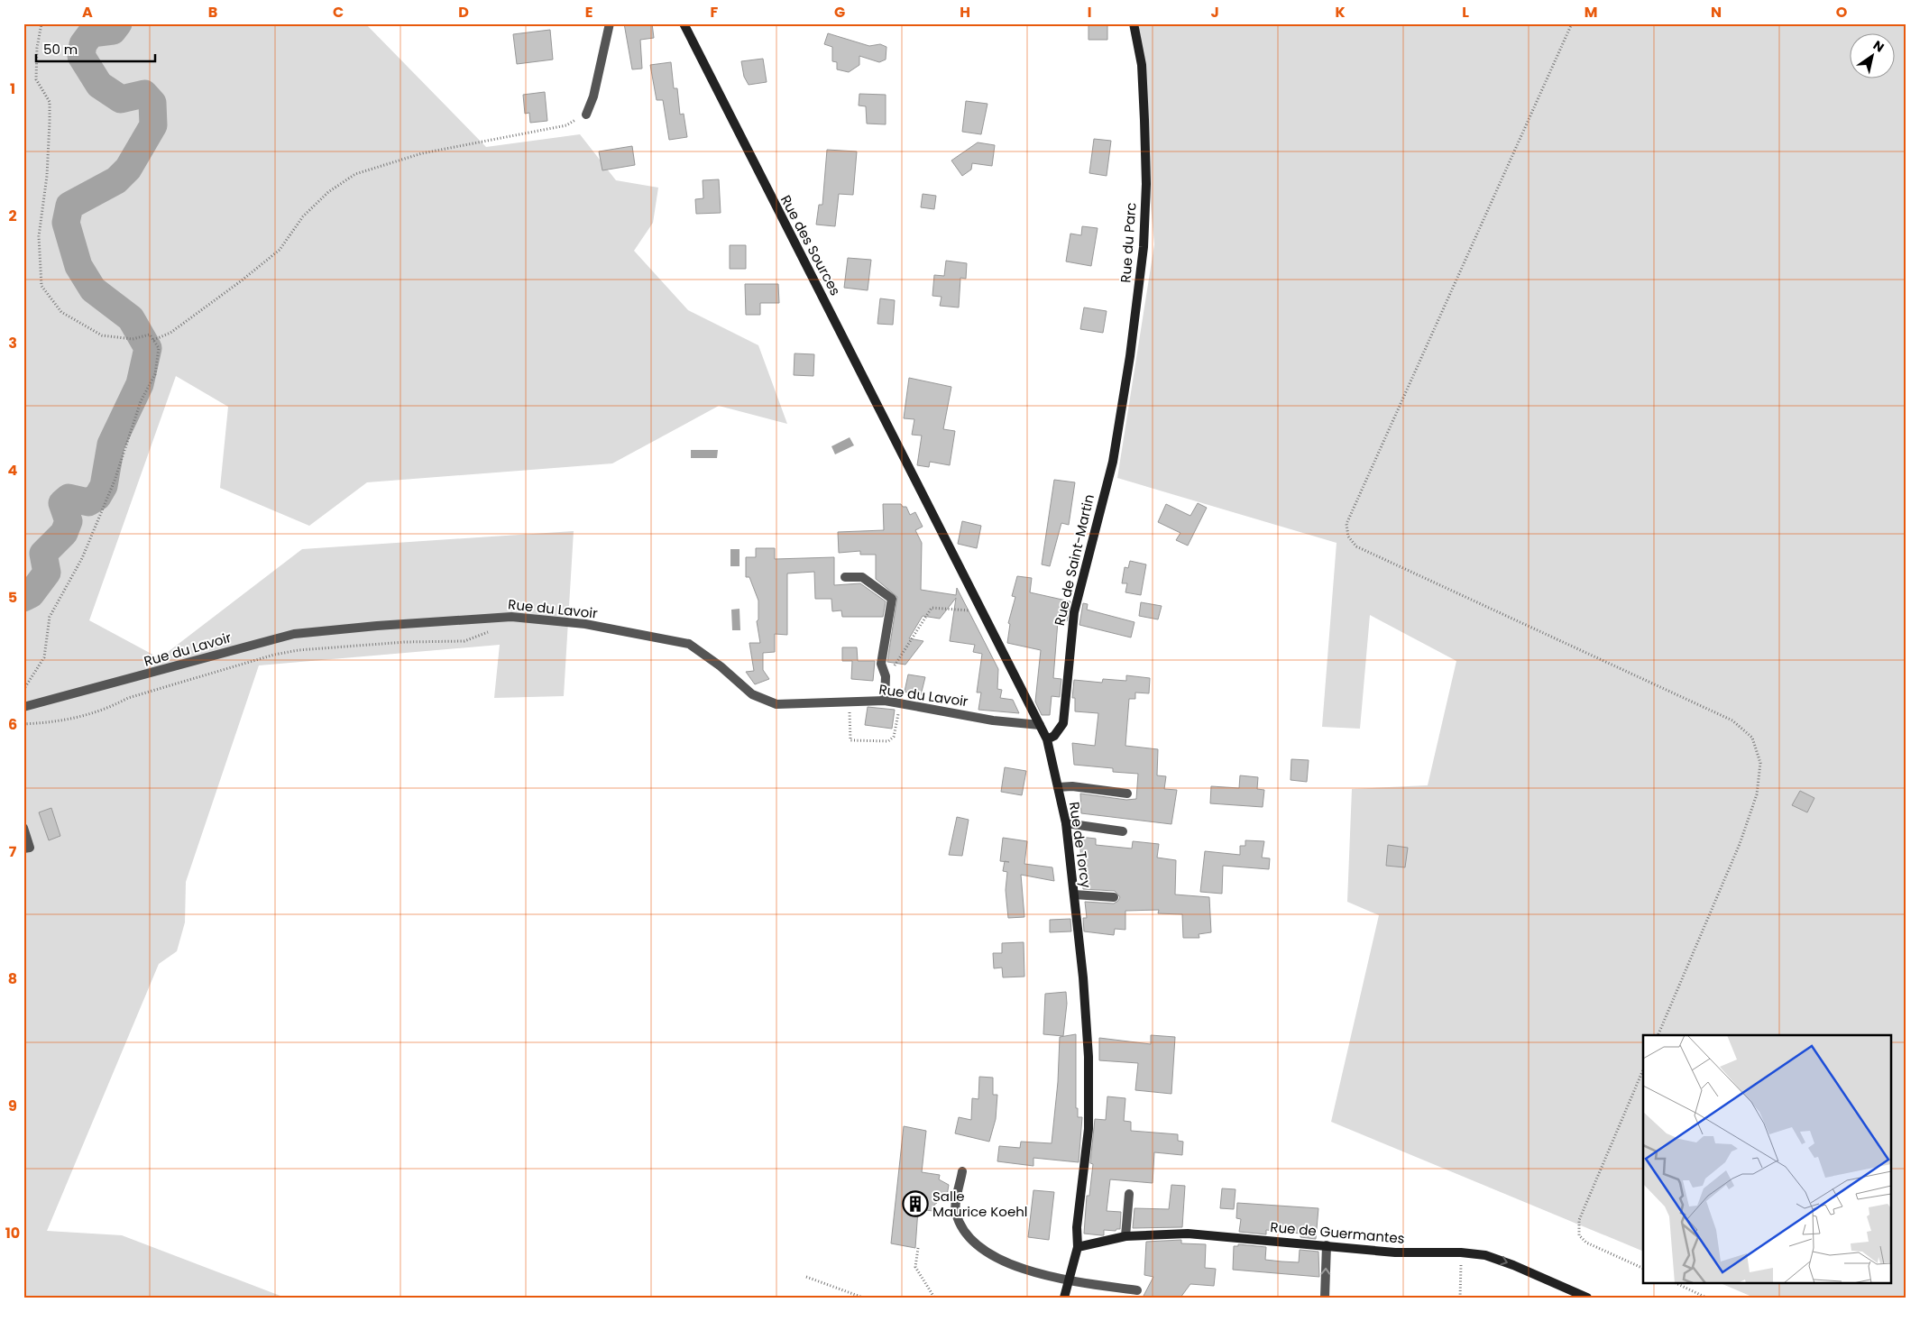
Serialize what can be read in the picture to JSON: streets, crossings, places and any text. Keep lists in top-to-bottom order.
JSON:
{
  "streets": {
    "street": [
      "Rue du Parc",
      "Rue des Sources",
      "Rue de Saint-Martin",
      "Rue du Lavoir",
      "Rue de Torcy",
      "Rue de Guermantes"
    ]
  },
  "crossings": [
    ["Rue du Parc", "Rue de Saint-Martin"],
    ["Rue des Sources", "Rue de Torcy"],
    ["Rue de Saint-Martin", "Rue de Torcy"],
    ["Rue du Lavoir", "Rue de Torcy"],
    ["Rue de Torcy", "Rue de Guermantes"]
  ],
  "places": {
    "building": ["Salle Maurice Koehl"]
  },
  "scale_bar": "50 m",
  "north": "top right",
  "grid": {
    "columns": [
      "A",
      "B",
      "C",
      "D",
      "E",
      "F",
      "G",
      "H",
      "I",
      "J",
      "K",
      "L",
      "M",
      "N",
      "O"
    ],
    "rows": [
      "1",
      "2",
      "3",
      "4",
      "5",
      "6",
      "7",
      "8",
      "9",
      "10"
    ]
  }
}
